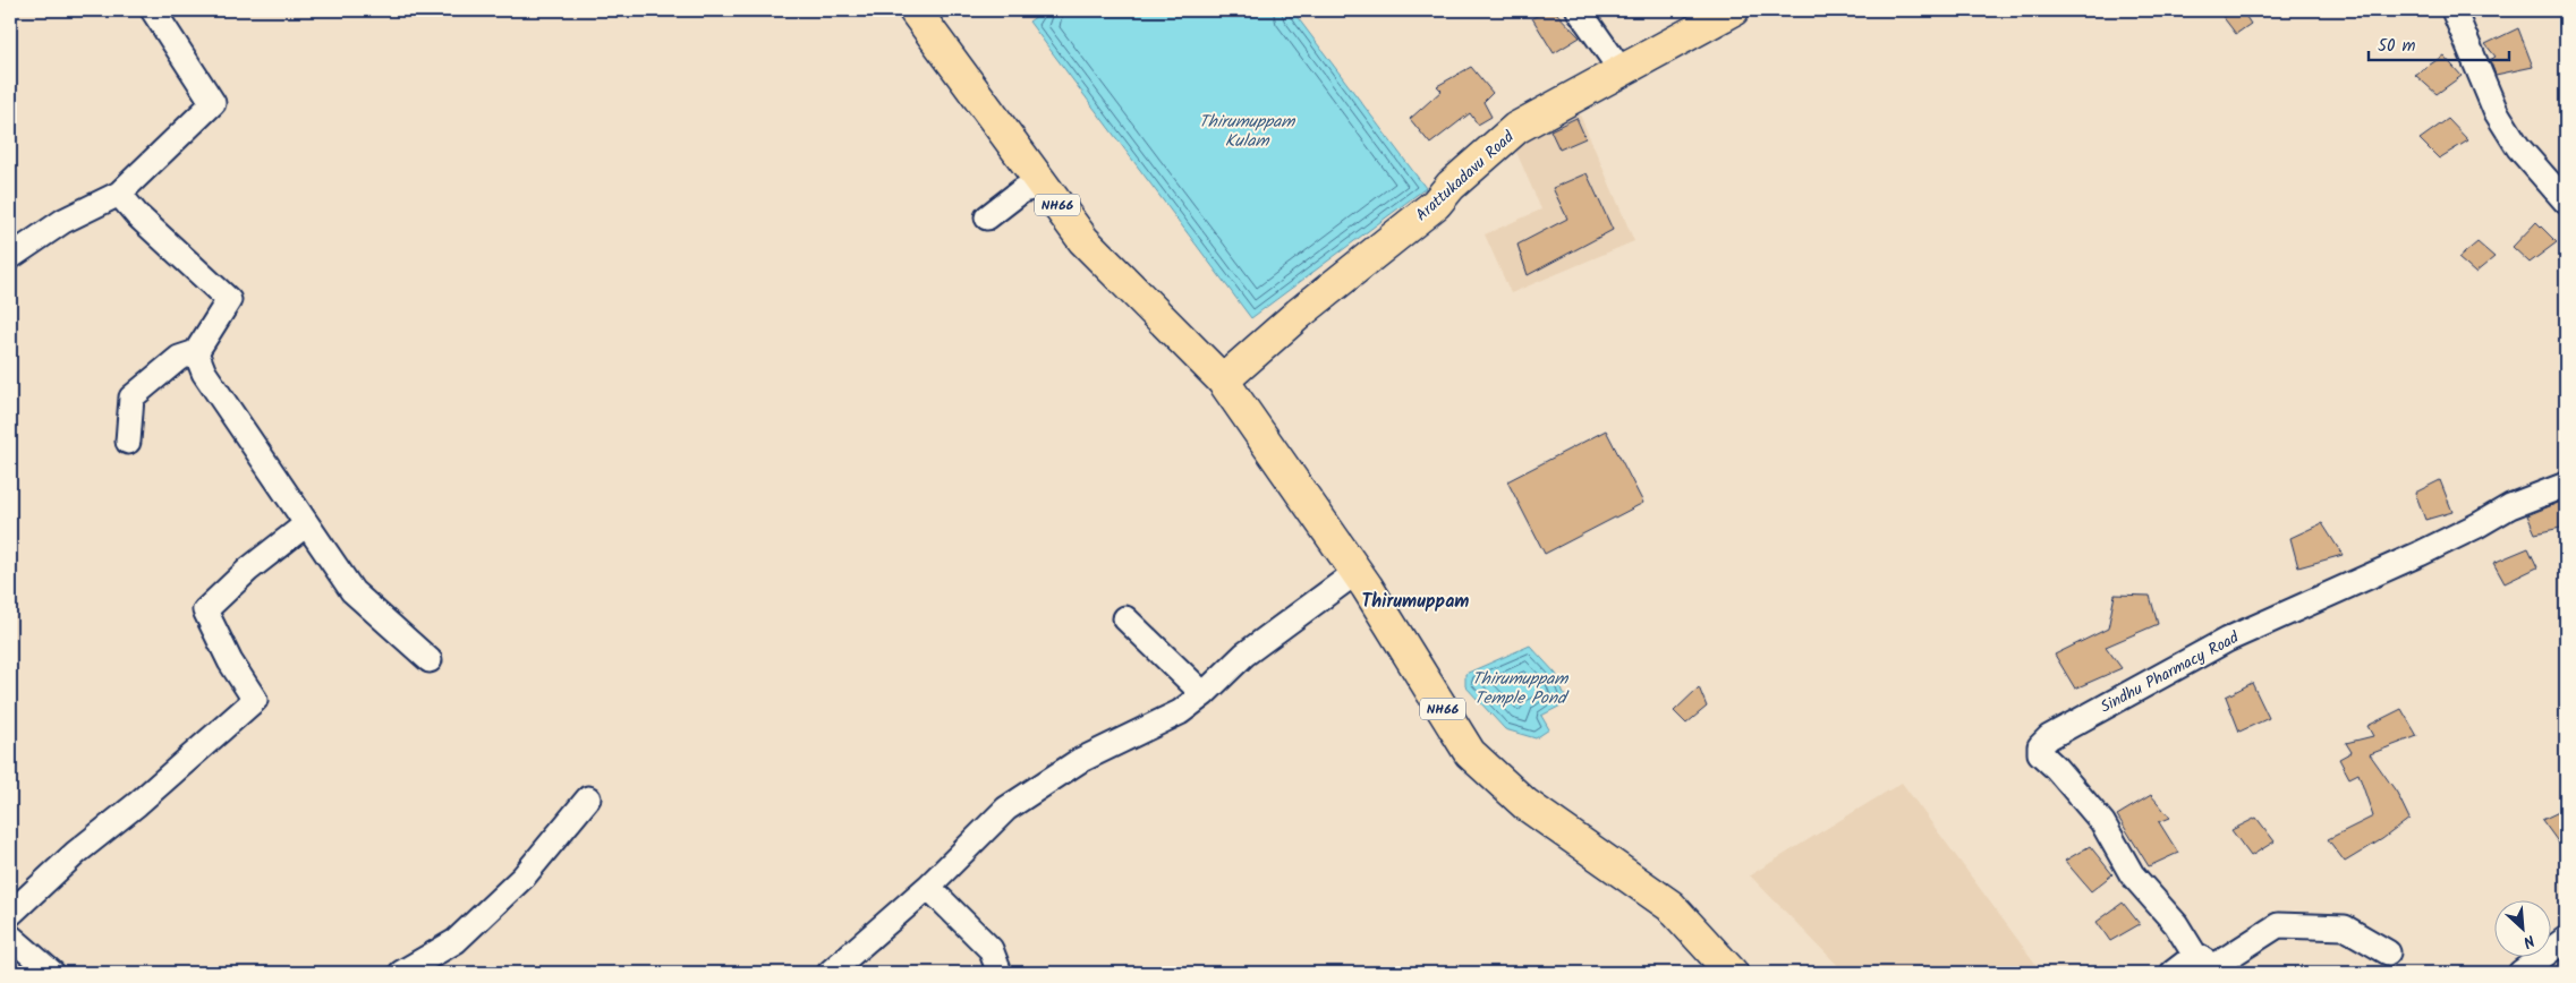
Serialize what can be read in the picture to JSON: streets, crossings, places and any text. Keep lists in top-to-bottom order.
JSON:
{
  "streets": {
    "main road": ["Arattukadavu Road", "NH66"],
    "street": ["Sindhu Pharmacy Road"]
  },
  "crossings": [
    ["Arattukadavu Road", "NH66"]
  ],
  "districts": ["Thirumuppam"],
  "water": ["Thirumuppam Kulam", "Thirumuppam Temple Pond"],
  "scale_bar": "50 m",
  "north": "bottom right"
}
